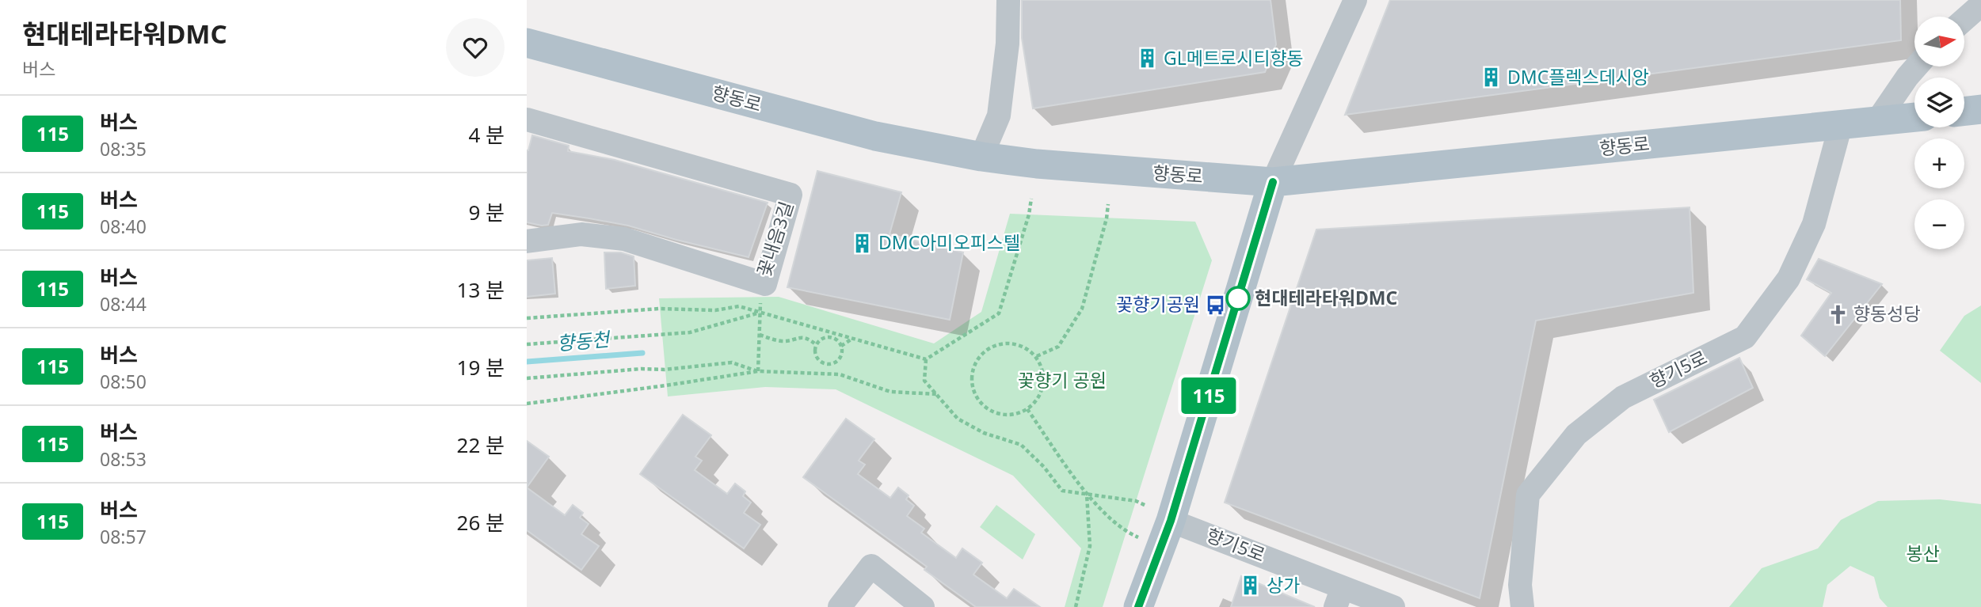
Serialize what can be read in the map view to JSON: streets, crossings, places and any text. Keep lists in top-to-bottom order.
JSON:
{
  "streets": {
    "main road": ["향동로"],
    "street": ["꽃내음3길", "향기5로"]
  },
  "crossings": [
    ["향동로", "향기5로"]
  ],
  "water": ["향동천"],
  "parks": ["꽃향기 공원", "봉산"],
  "places": {
    "building": [
      "GL메트로시티향동",
      "DMC플렉스데시앙",
      "DMC아미오피스텔",
      "상가"
    ],
    "other": ["현대테라타워DMC"],
    "bus stop": ["꽃향기공원"],
    "church": ["향동성당"]
  },
  "lines": ["bus line 115"],
  "north": "right",
  "page": {
    "heading": ["현대테라타워DMC", "버스"],
    "on_map": "115",
    "map_buttons": ["+", "−"],
    "list": [
      {
        "mark": "115",
        "name": "버스",
        "note": "08:35",
        "value": "4 분"
      },
      {
        "mark": "115",
        "name": "버스",
        "note": "08:40",
        "value": "9 분"
      },
      {
        "mark": "115",
        "name": "버스",
        "note": "08:44",
        "value": "13 분"
      },
      {
        "mark": "115",
        "name": "버스",
        "note": "08:50",
        "value": "19 분"
      },
      {
        "mark": "115",
        "name": "버스",
        "note": "08:53",
        "value": "22 분"
      },
      {
        "mark": "115",
        "name": "버스",
        "note": "08:57",
        "value": "26 분"
      }
    ]
  }
}
